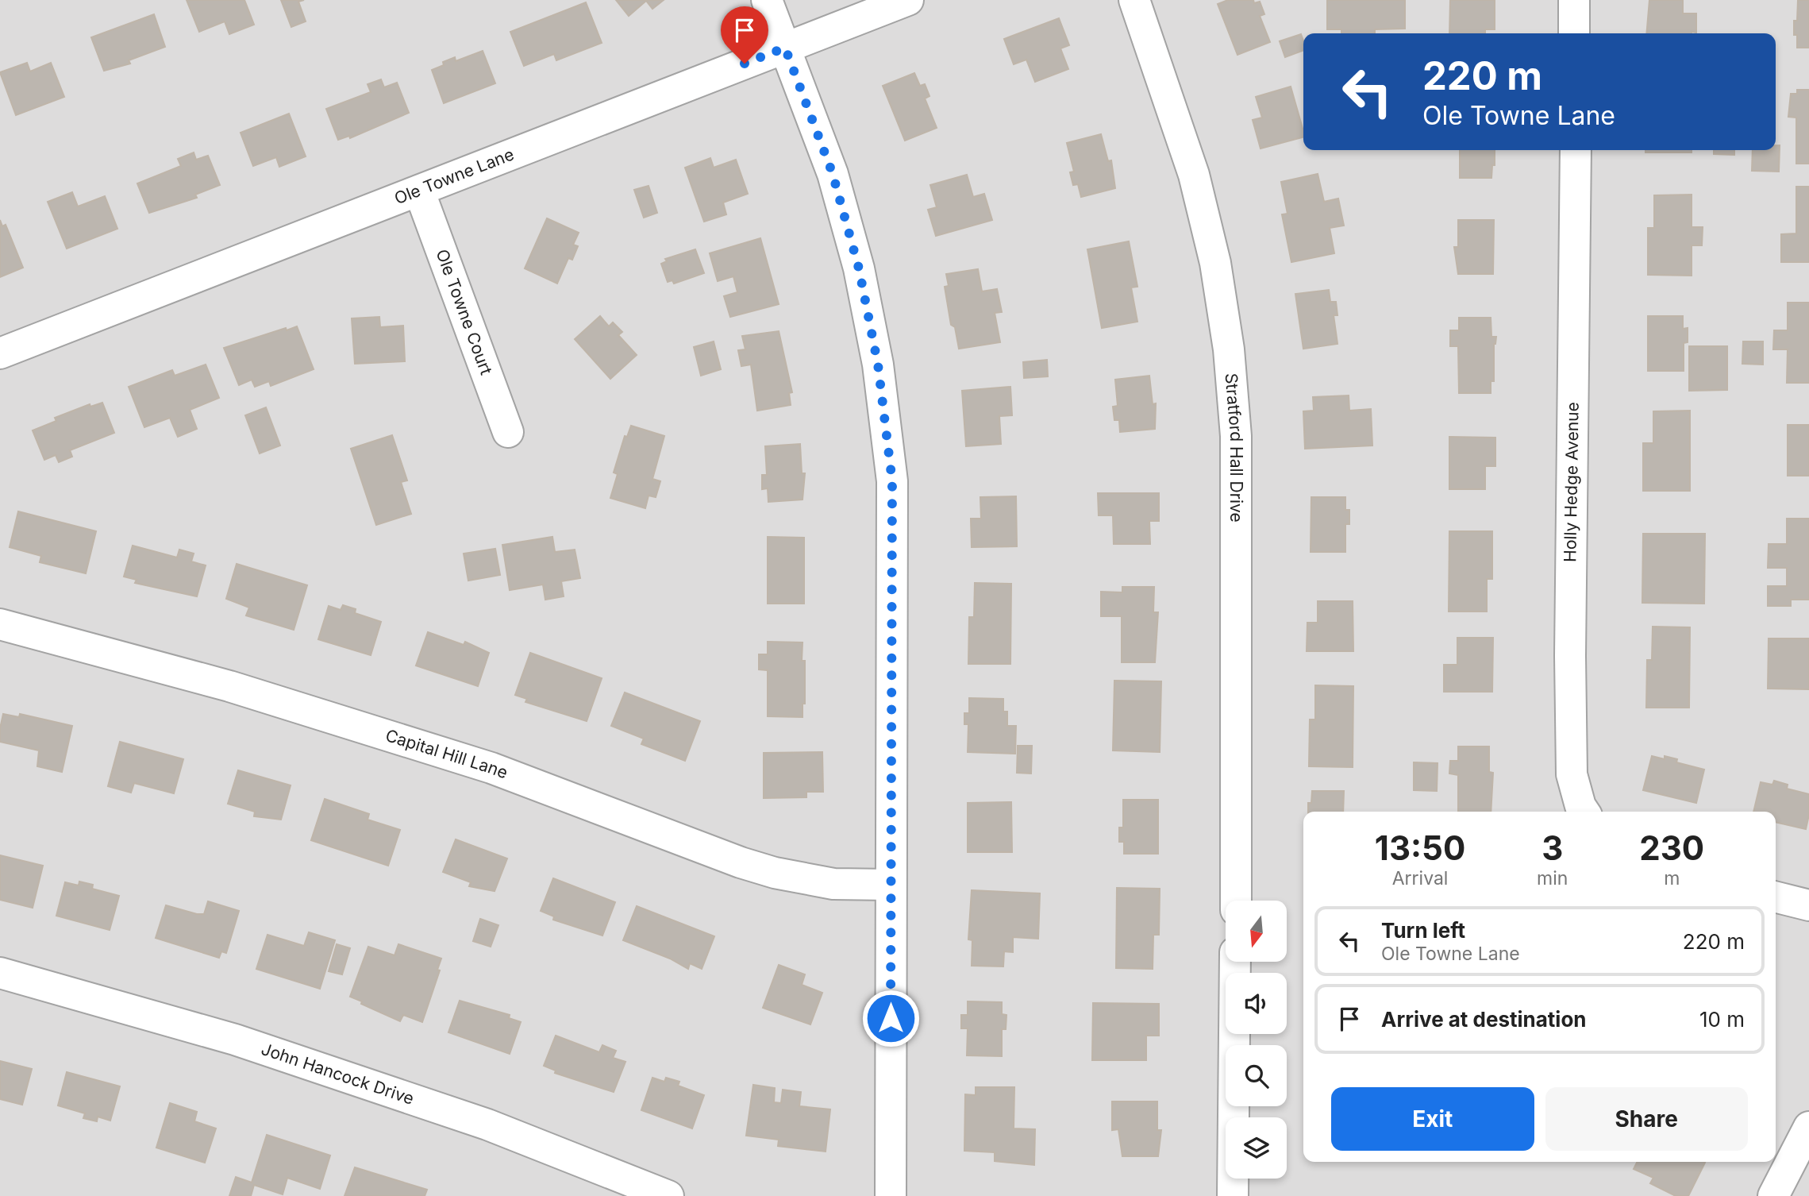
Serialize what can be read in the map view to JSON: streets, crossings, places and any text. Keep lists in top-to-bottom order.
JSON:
{
  "streets": {
    "street": [
      "Ole Towne Lane",
      "Ole Towne Court",
      "Stratford Hall Drive",
      "Holly Hedge Avenue",
      "Capital Hill Lane",
      "John Hancock Drive"
    ]
  },
  "crossings": [
    ["Ole Towne Lane", "Ole Towne Court"]
  ],
  "north": "bottom",
  "page": {
    "turn": ["220 m", "Ole Towne Lane"],
    "eta": [
      "13:50",
      "Arrival",
      "3",
      "min",
      "230",
      "m"
    ],
    "list": [
      {
        "name": "Turn left",
        "note": "Ole Towne Lane",
        "value": "220 m"
      },
      {
        "name": "Arrive at destination",
        "value": "10 m"
      }
    ],
    "buttons": ["Exit", "Share"]
  }
}
